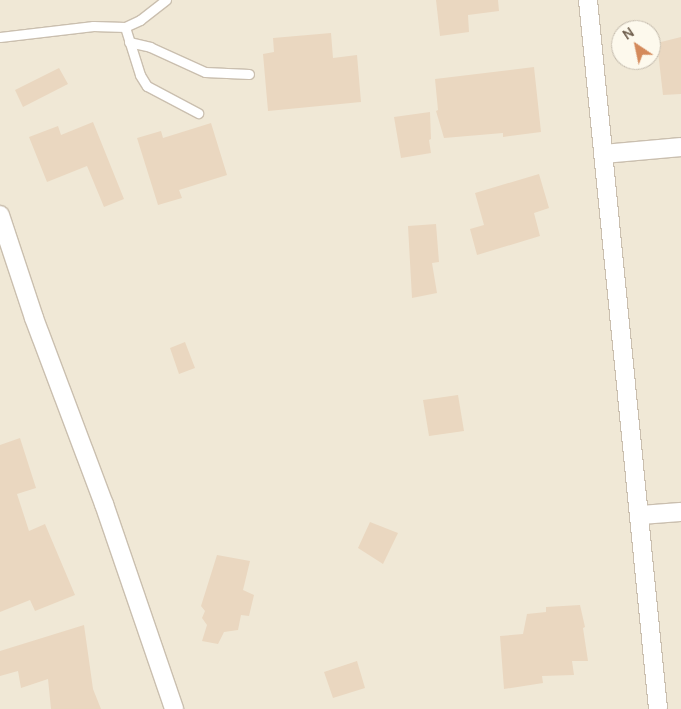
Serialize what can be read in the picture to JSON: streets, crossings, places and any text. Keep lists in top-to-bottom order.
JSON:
{
  "north": "top left"
}
